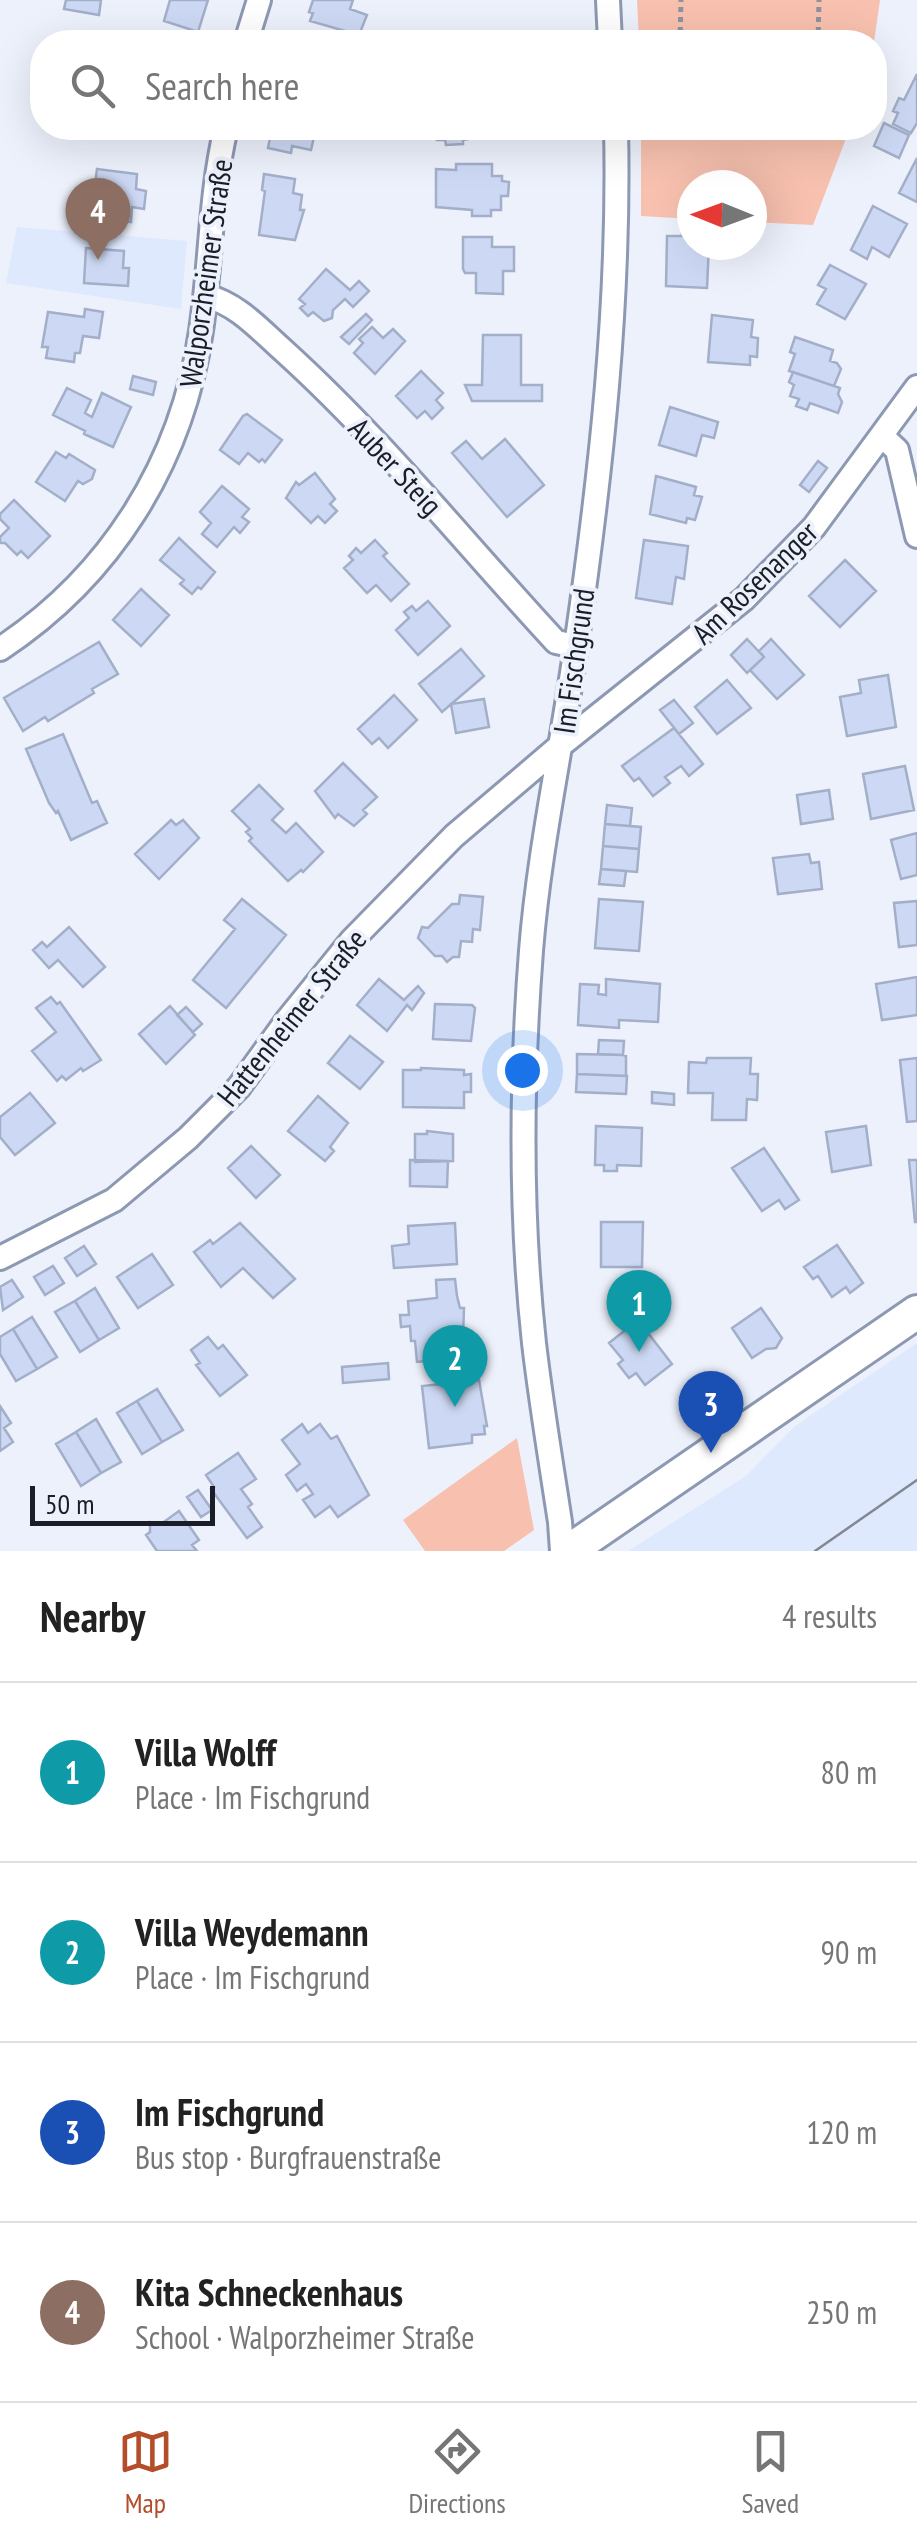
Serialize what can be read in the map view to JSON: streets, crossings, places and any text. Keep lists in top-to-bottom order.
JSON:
{
  "streets": {
    "street": [
      "Walporzheimer Straße",
      "Auber Steig",
      "Am Rosenanger",
      "Im Fischgrund",
      "Hattenheimer Straße"
    ]
  },
  "crossings": [
    ["Walporzheimer Straße", "Auber Steig"],
    ["Auber Steig", "Im Fischgrund"],
    ["Am Rosenanger", "Im Fischgrund"],
    ["Am Rosenanger", "Hattenheimer Straße"],
    ["Im Fischgrund", "Hattenheimer Straße"]
  ],
  "scale_bar": "50 m",
  "north": "left",
  "page": {
    "search": "Search here",
    "pins": [
      "4",
      "1",
      "2",
      "3"
    ],
    "scale": "50 m",
    "heading": ["Nearby", "4 results"],
    "list": [
      {
        "mark": "1",
        "name": "Villa Wolff",
        "note": "Place · Im Fischgrund",
        "value": "80 m"
      },
      {
        "mark": "2",
        "name": "Villa Weydemann",
        "note": "Place · Im Fischgrund",
        "value": "90 m"
      },
      {
        "mark": "3",
        "name": "Im Fischgrund",
        "note": "Bus stop · Burgfrauenstraße",
        "value": "120 m"
      },
      {
        "mark": "4",
        "name": "Kita Schneckenhaus",
        "note": "School · Walporzheimer Straße",
        "value": "250 m"
      }
    ],
    "nav": ["Map", "Directions", "Saved"]
  }
}
